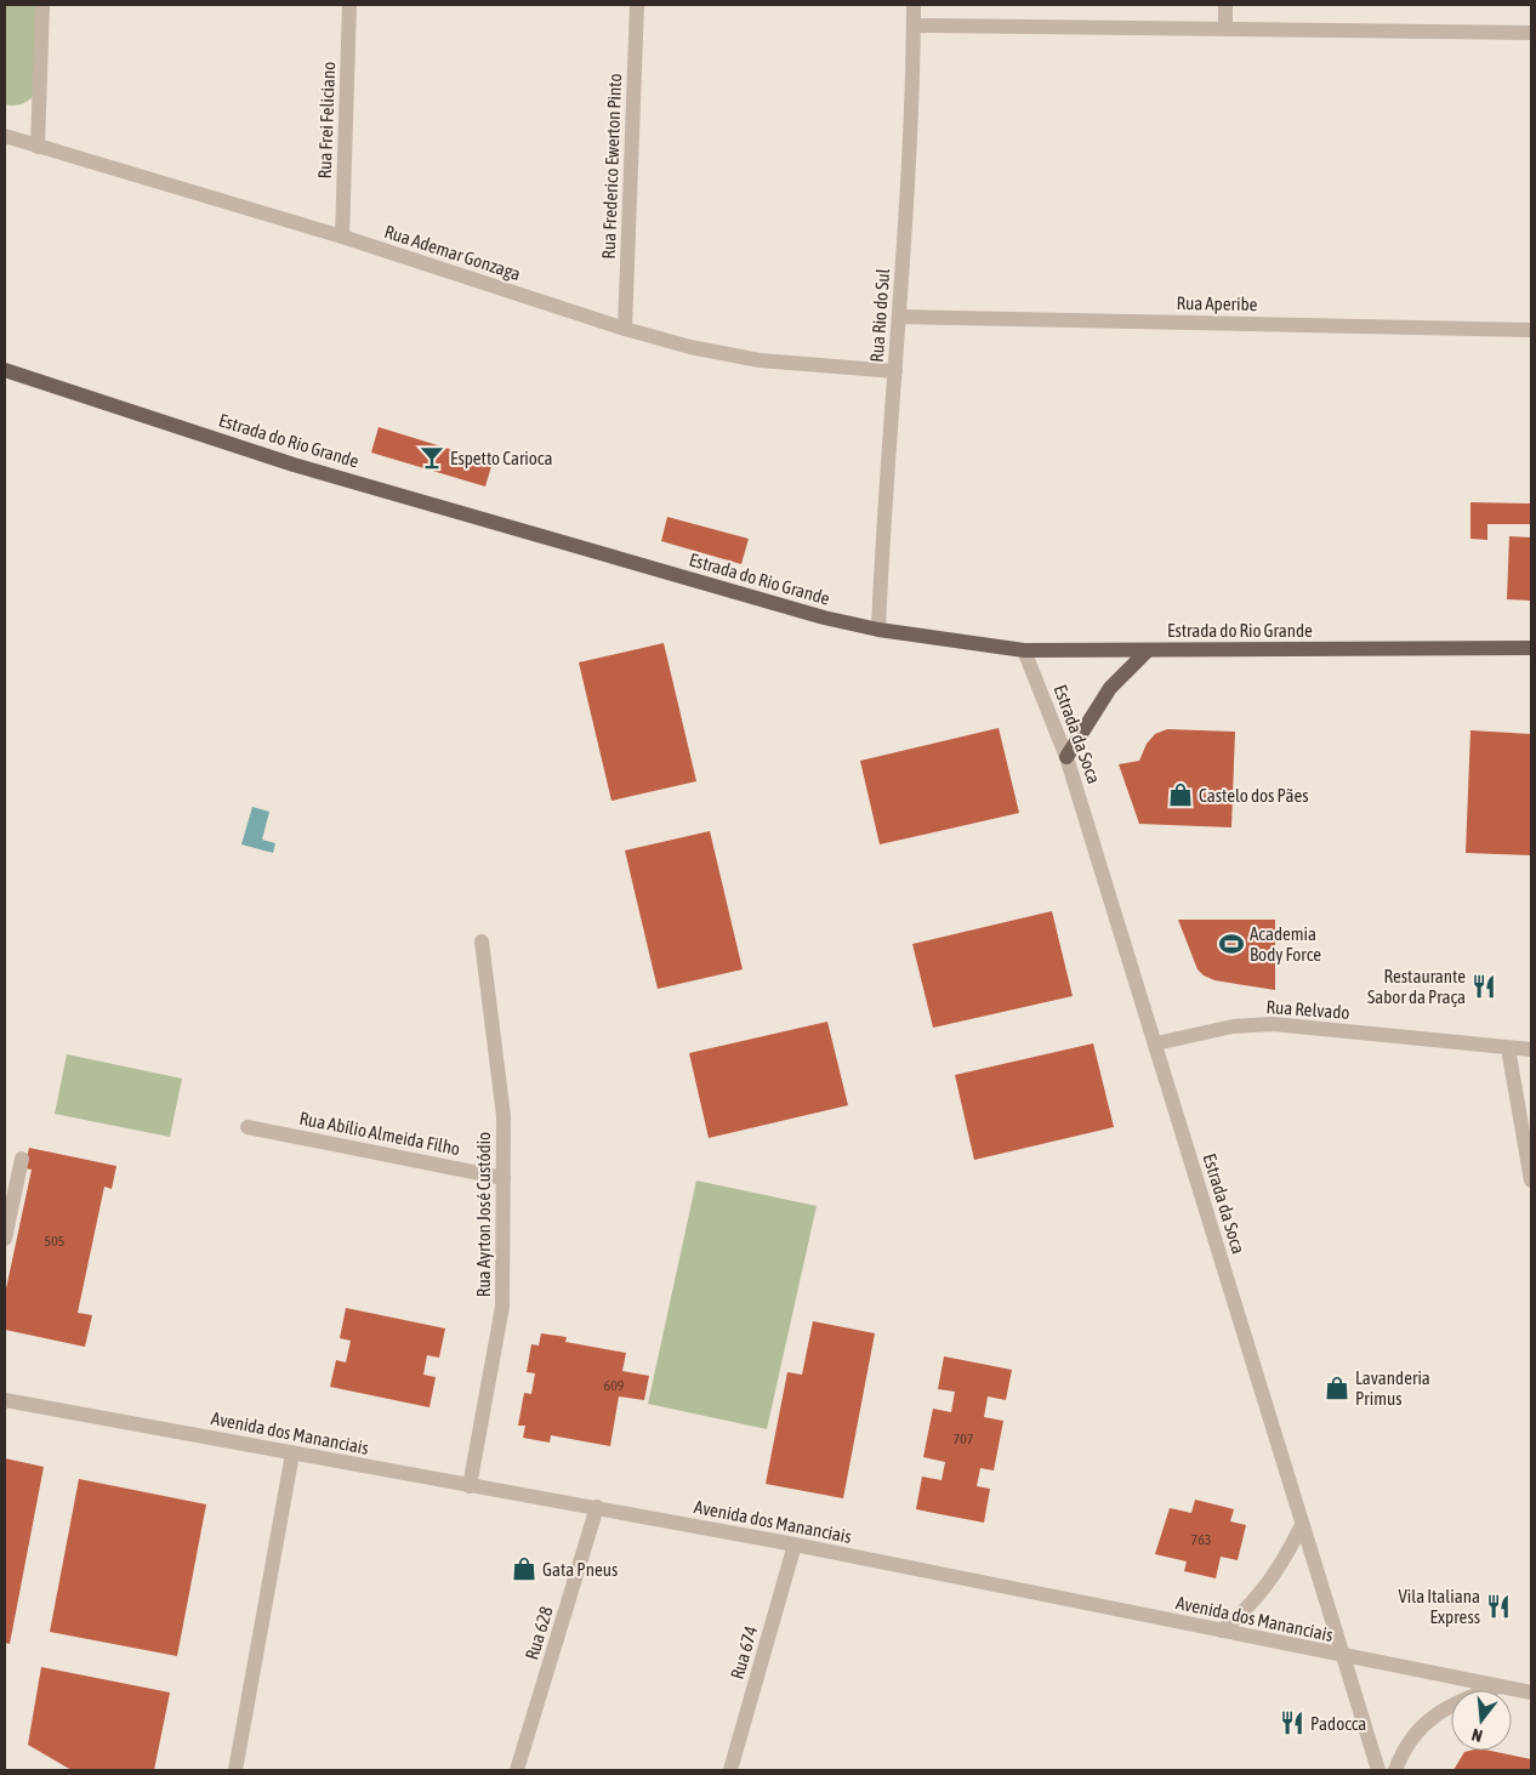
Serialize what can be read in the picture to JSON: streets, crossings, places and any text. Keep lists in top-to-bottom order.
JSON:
{
  "streets": {
    "main road": ["Estrada do Rio Grande"],
    "street": [
      "Rua Frei Feliciano",
      "Rua Frederico Ewerton Pinto",
      "Rua Ademar Gonzaga",
      "Rua Aperibe",
      "Rua Rio do Sul",
      "Estrada da Soca",
      "Rua Relvado",
      "Rua Abílio Almeida Filho",
      "Rua Ayrton José Custódio",
      "Avenida dos Mananciais",
      "Rua 628",
      "Rua 674"
    ]
  },
  "crossings": [
    ["Rua Frei Feliciano", "Rua Ademar Gonzaga"],
    ["Rua Frederico Ewerton Pinto", "Rua Ademar Gonzaga"],
    ["Rua Ademar Gonzaga", "Rua Rio do Sul"],
    ["Rua Aperibe", "Rua Rio do Sul"],
    ["Rua Rio do Sul", "Estrada do Rio Grande"],
    ["Estrada do Rio Grande", "Estrada da Soca"],
    ["Estrada da Soca", "Rua Relvado"],
    ["Estrada da Soca", "Avenida dos Mananciais"],
    ["Rua Abílio Almeida Filho", "Rua Ayrton José Custódio"],
    ["Rua Ayrton José Custódio", "Avenida dos Mananciais"],
    ["Avenida dos Mananciais", "Rua 628"],
    ["Avenida dos Mananciais", "Rua 674"]
  ],
  "places": {
    "bar": ["Espetto Carioca"],
    "shop": ["Castelo dos Pães", "Lavanderia Primus", "Gata Pneus"],
    "sports": ["Academia Body Force"],
    "restaurant": ["Restaurante Sabor da Praça", "Vila Italiana Express", "Padocca"]
  },
  "house_numbers": [
    "505",
    "609",
    "707",
    "763"
  ],
  "north": "bottom"
}
